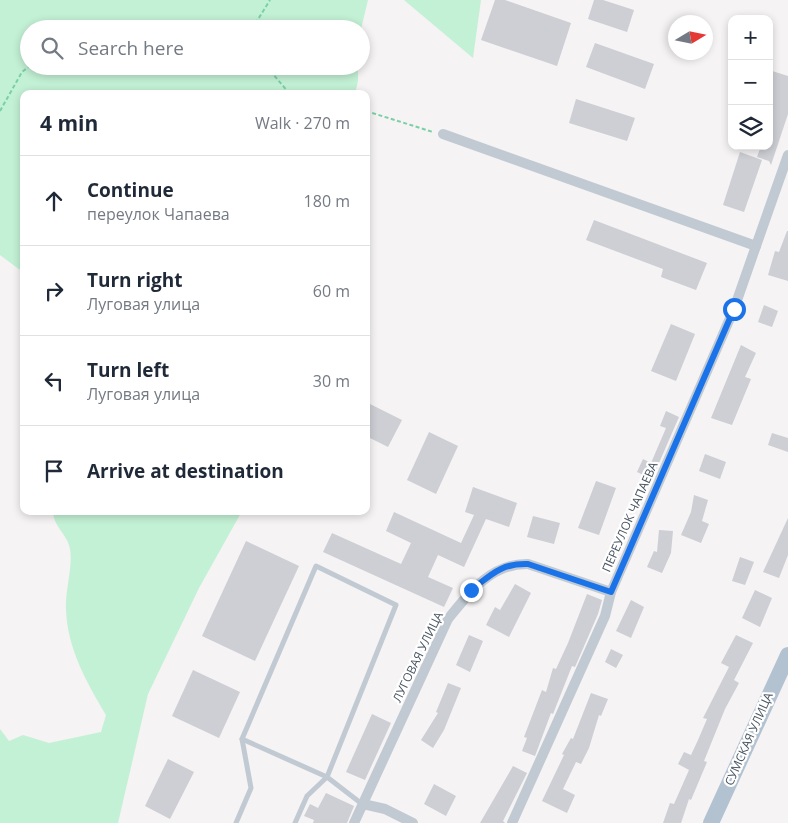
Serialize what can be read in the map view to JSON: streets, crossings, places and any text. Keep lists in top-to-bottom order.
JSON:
{
  "streets": {
    "main road": ["СУМСКАЯ УЛИЦА"],
    "street": ["ПЕРЕУЛОК ЧАПАЕВА", "ЛУГОВАЯ УЛИЦА"]
  },
  "crossings": [
    ["ПЕРЕУЛОК ЧАПАЕВА", "ЛУГОВАЯ УЛИЦА"]
  ],
  "north": "right",
  "page": {
    "map_buttons": ["+", "−"],
    "search": "Search here",
    "heading": ["4 min", "Walk · 270 m"],
    "list": [
      ["Continue", "переулок Чапаева", "180 m"],
      ["Turn right", "Луговая улица", "60 m"],
      ["Turn left", "Луговая улица", "30 m"],
      "Arrive at destination"
    ]
  }
}
